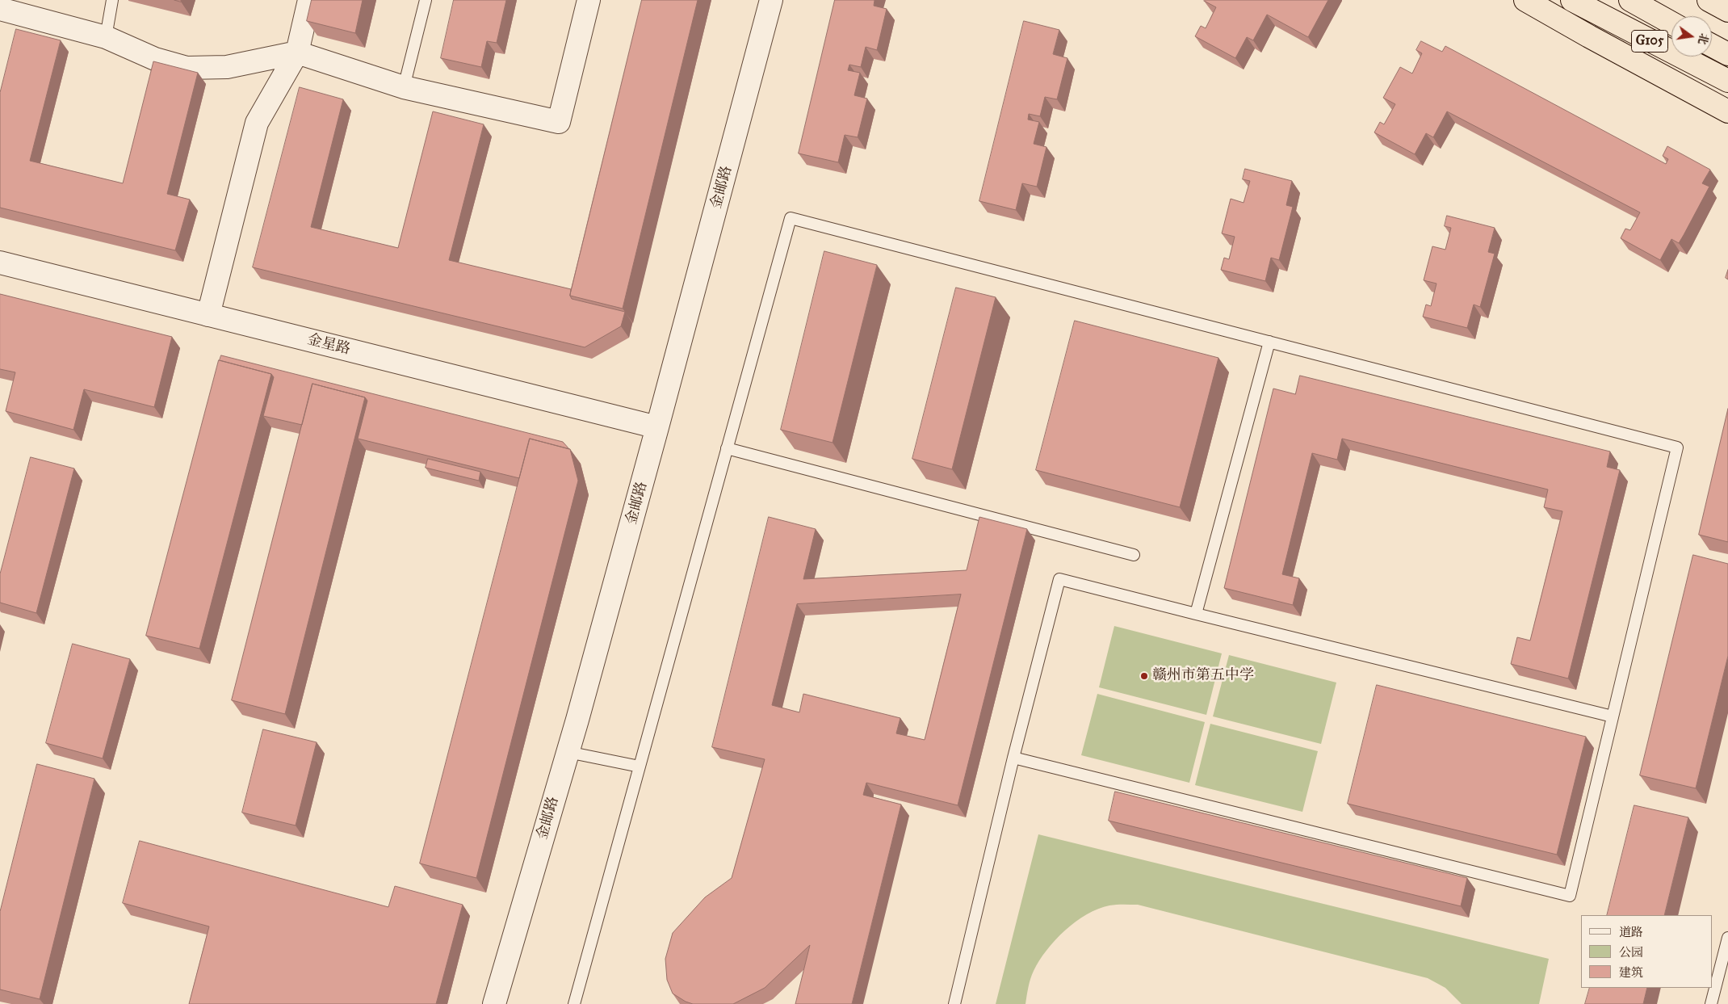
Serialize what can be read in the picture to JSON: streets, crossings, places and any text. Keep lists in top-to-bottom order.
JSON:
{
  "streets": {
    "highway": ["G105"],
    "street": ["金邮路", "金星路"]
  },
  "crossings": [
    ["金邮路", "金星路"]
  ],
  "places": ["赣州市第五中学"],
  "legend": ["道路", "公园", "建筑"],
  "north": "right"
}
